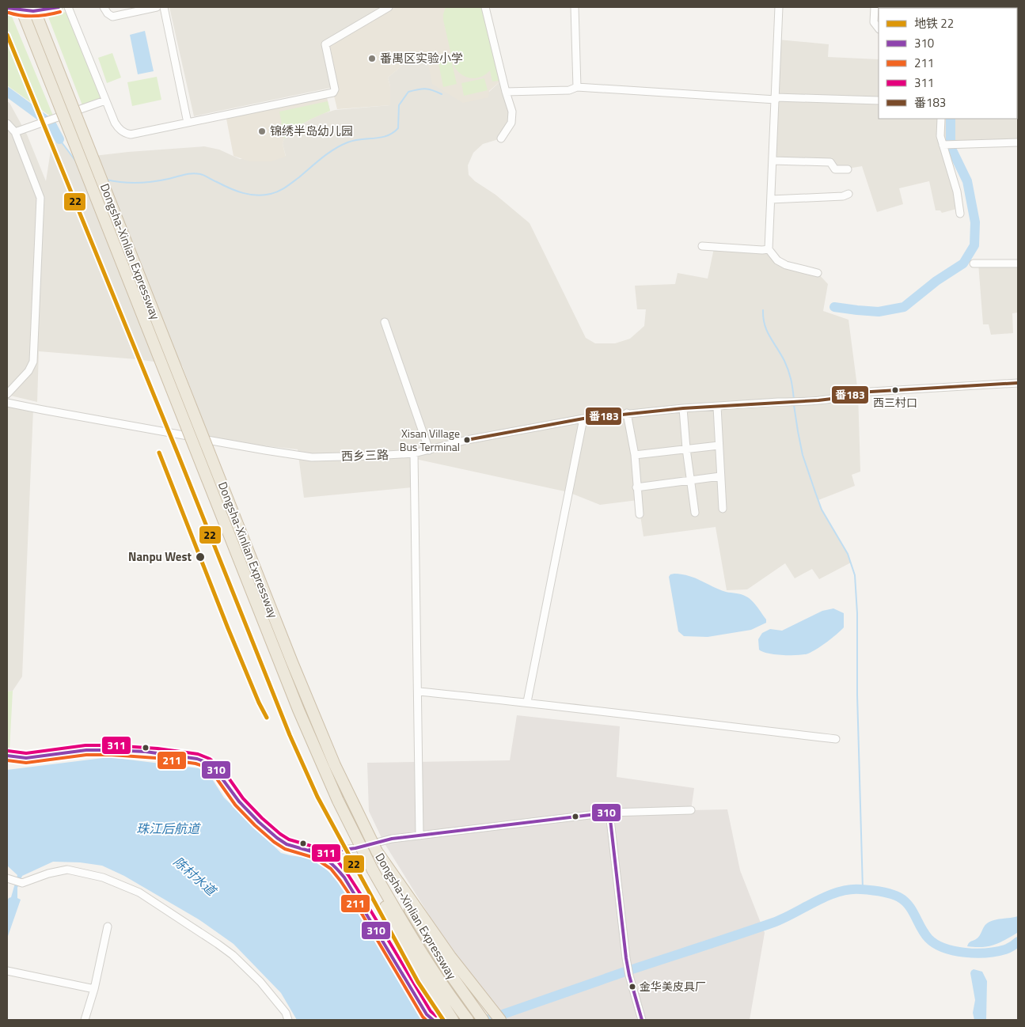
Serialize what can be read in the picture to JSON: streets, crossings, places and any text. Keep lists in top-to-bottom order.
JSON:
{
  "streets": {
    "highway": ["Dongsha-Xinlian Expressway"],
    "street": ["西乡三路"]
  },
  "water": ["珠江后航道", "陈村水道"],
  "places": [
    "番禺区实验小学",
    "锦绣半岛幼儿园",
    "西三村口",
    "Xisan Village Bus Terminal",
    "Nanpu West",
    "金华美皮具厂"
  ],
  "lines": [
    "transit line 310",
    "transit line 211",
    "metro line 22",
    "transit line 番183",
    "transit line 311"
  ],
  "legend": [
    "地铁 22",
    "310",
    "211",
    "311",
    "番183"
  ]
}
